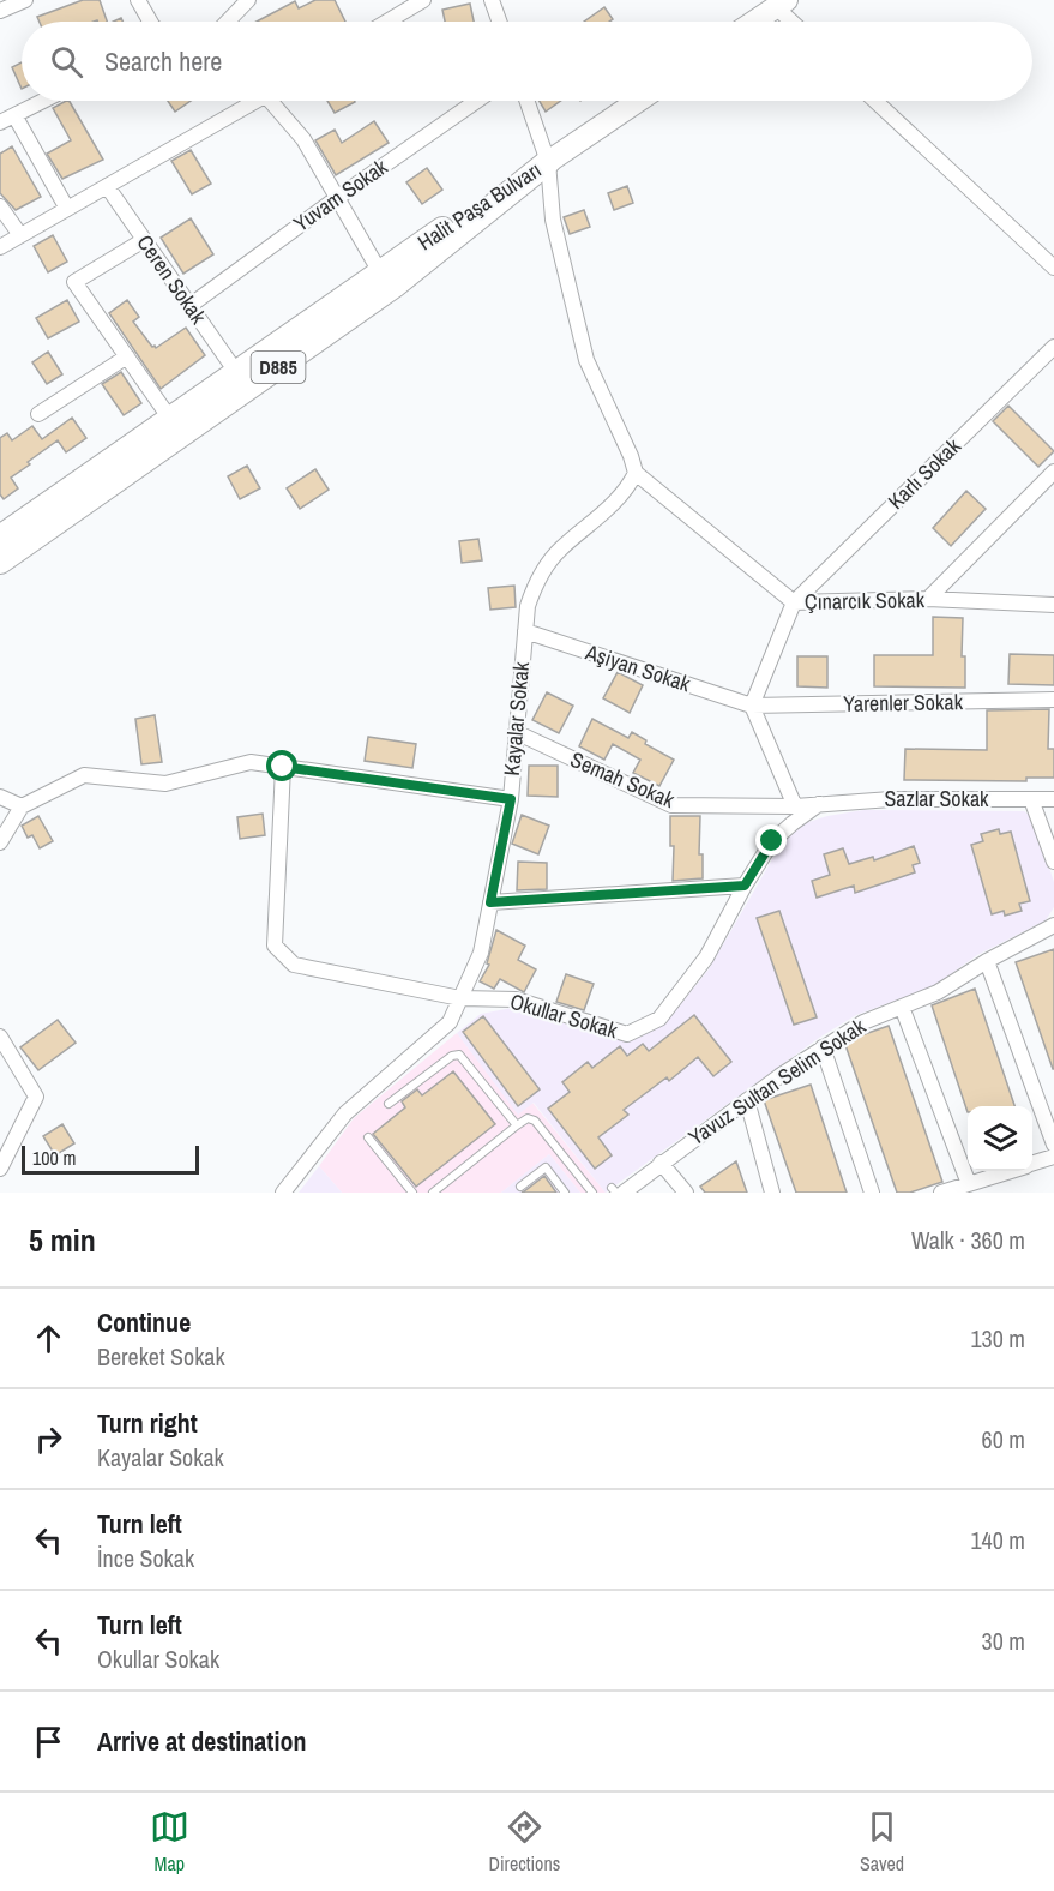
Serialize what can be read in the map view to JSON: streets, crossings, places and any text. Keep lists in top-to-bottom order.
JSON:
{
  "streets": {
    "highway": ["Halit Paşa Bulvarı", "D885"],
    "street": [
      "Yuvam Sokak",
      "Ceren Sokak",
      "Karlı Sokak",
      "Çınarcık Sokak",
      "Aşiyan Sokak",
      "Yarenler Sokak",
      "Kayalar Sokak",
      "Semah Sokak",
      "Sazlar Sokak",
      "Okullar Sokak",
      "Yavuz Sultan Selim Sokak"
    ]
  },
  "crossings": [
    ["Yuvam Sokak", "Ceren Sokak"],
    ["Halit Paşa Bulvarı", "Ceren Sokak"],
    ["Halit Paşa Bulvarı", "D885"],
    ["Karlı Sokak", "Çınarcık Sokak"],
    ["Çınarcık Sokak", "Kayalar Sokak"],
    ["Aşiyan Sokak", "Yarenler Sokak"],
    ["Aşiyan Sokak", "Kayalar Sokak"],
    ["Kayalar Sokak", "Semah Sokak"],
    ["Kayalar Sokak", "Okullar Sokak"],
    ["Semah Sokak", "Sazlar Sokak"],
    ["Semah Sokak", "Okullar Sokak"],
    ["Sazlar Sokak", "Okullar Sokak"]
  ],
  "scale_bar": "100 m",
  "page": {
    "search": "Search here",
    "scale": "100 m",
    "heading": ["5 min", "Walk · 360 m"],
    "list": [
      ["Continue", "Bereket Sokak", "130 m"],
      ["Turn right", "Kayalar Sokak", "60 m"],
      ["Turn left", "İnce Sokak", "140 m"],
      ["Turn left", "Okullar Sokak", "30 m"],
      "Arrive at destination"
    ],
    "nav": ["Map", "Directions", "Saved"]
  }
}
